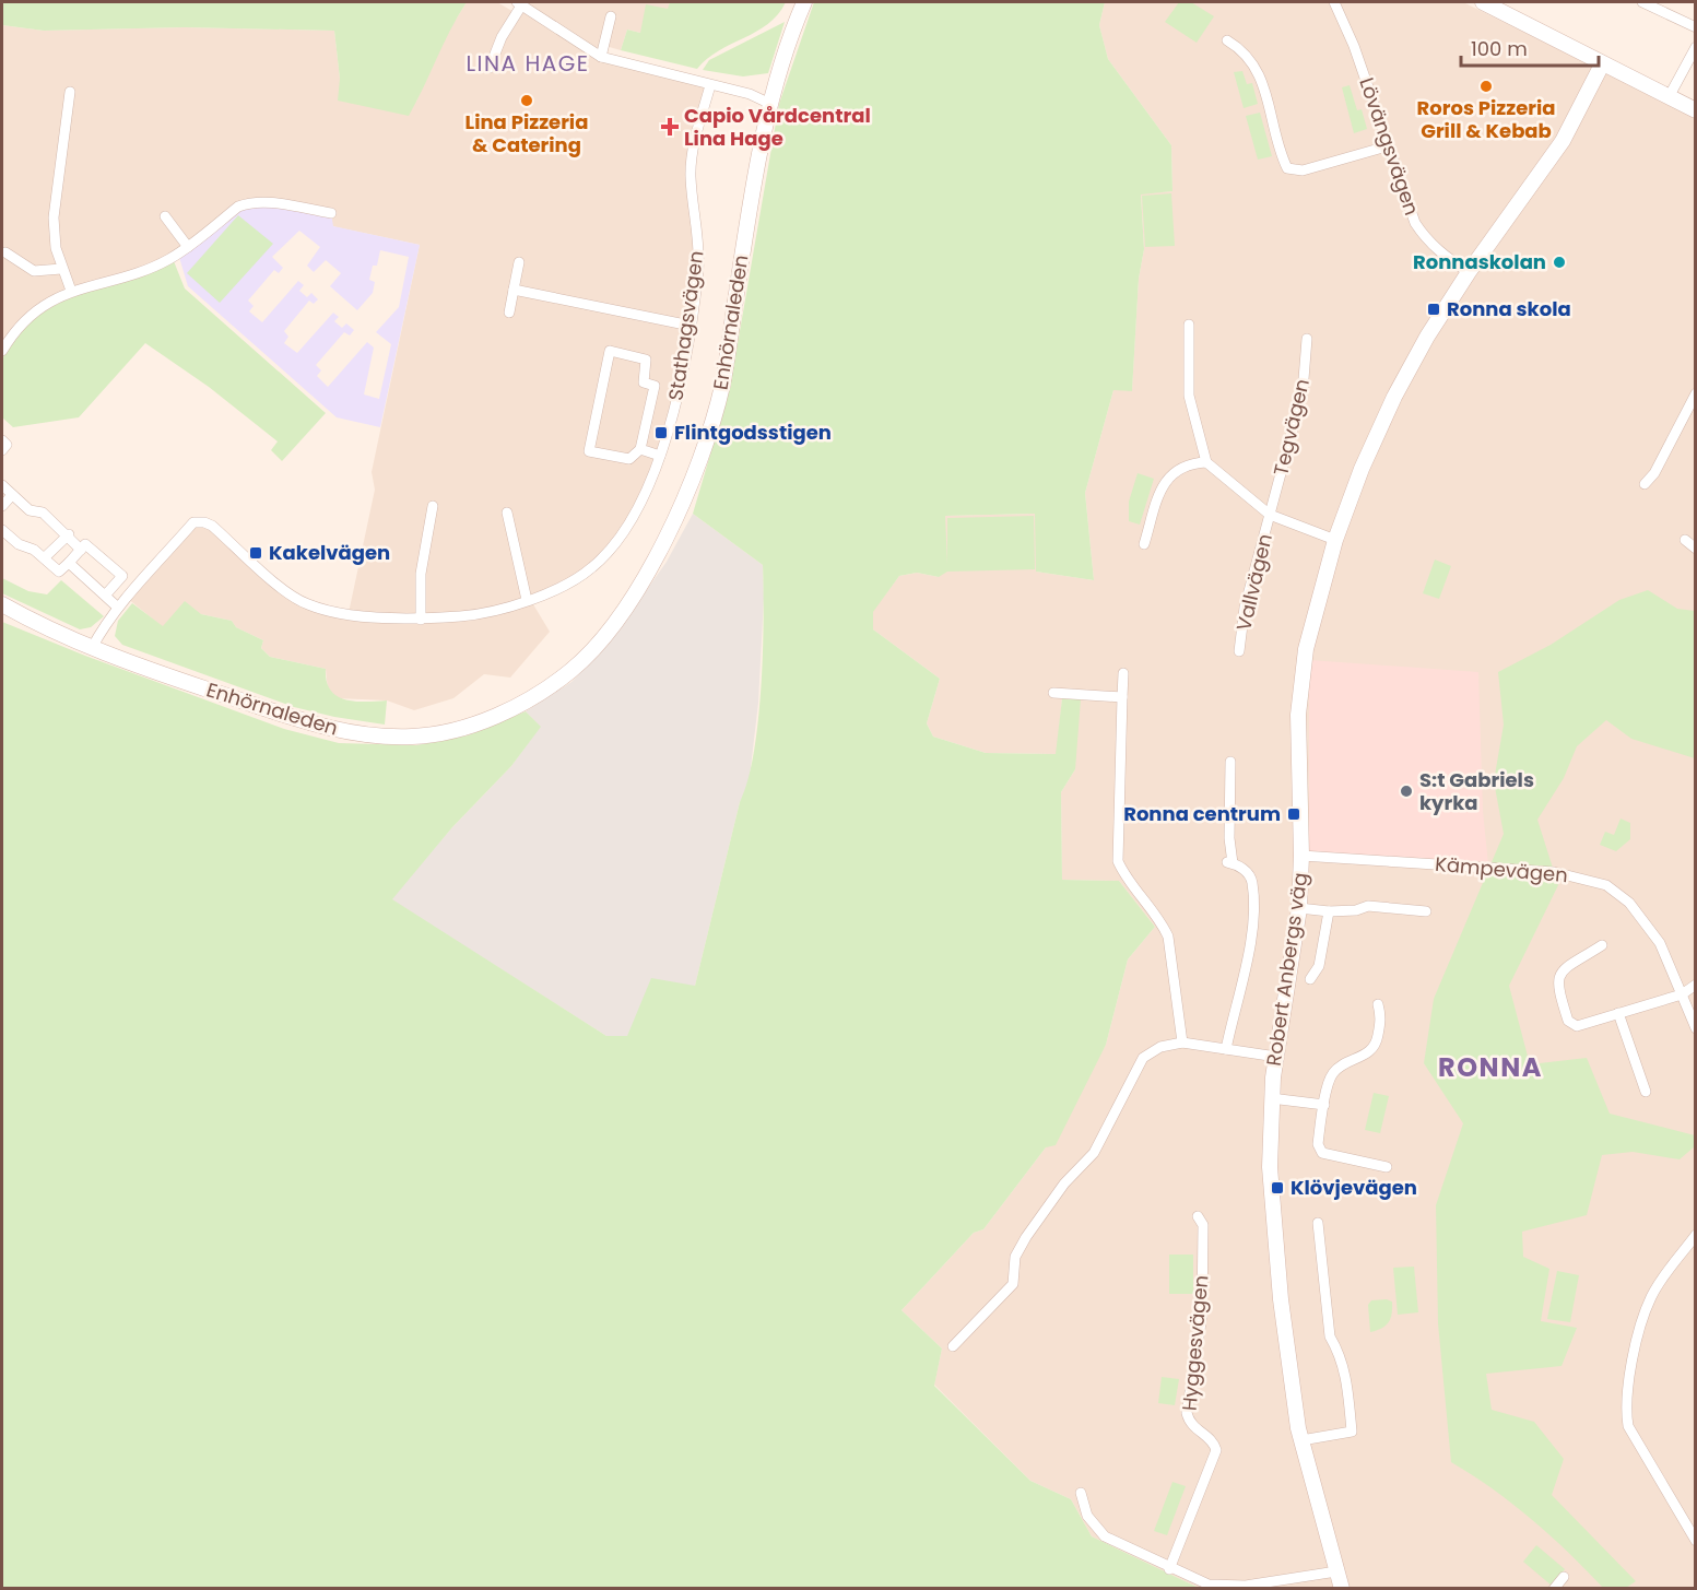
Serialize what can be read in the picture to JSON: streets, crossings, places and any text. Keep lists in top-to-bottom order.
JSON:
{
  "streets": {
    "street": [
      "Lövängsvägen",
      "Enhörnaleden",
      "Stathagsvägen",
      "Tegvägen",
      "Vallvägen",
      "Kämpevägen",
      "Robert Anbergs väg",
      "Hyggesvägen"
    ]
  },
  "crossings": [
    ["Lövängsvägen", "Robert Anbergs väg"],
    ["Tegvägen", "Vallvägen"],
    ["Kämpevägen", "Robert Anbergs väg"]
  ],
  "districts": ["LINA HAGE", "RONNA"],
  "places": {
    "other": [
      "Roros Pizzeria Grill & Kebab",
      "Lina Pizzeria & Catering",
      "Ronnaskolan",
      "S:t Gabriels kyrka"
    ],
    "health": ["Capio Vårdcentral Lina Hage"],
    "transit": [
      "Ronna skola",
      "Flintgodsstigen",
      "Kakelvägen",
      "Ronna centrum",
      "Klövjevägen"
    ]
  },
  "scale_bar": "100 m"
}
